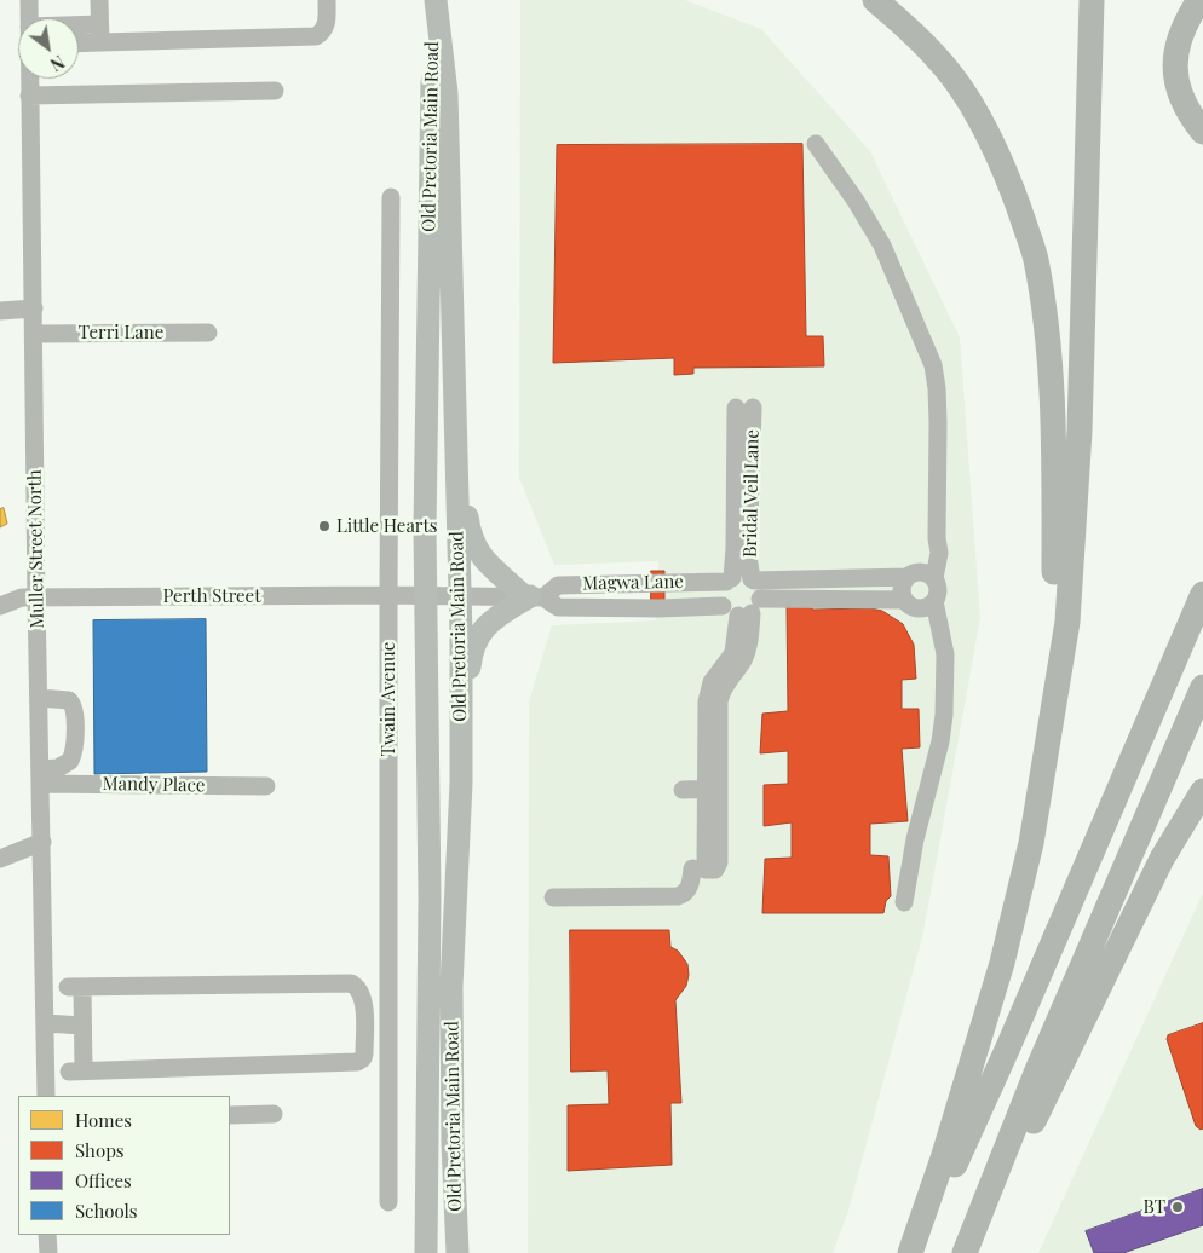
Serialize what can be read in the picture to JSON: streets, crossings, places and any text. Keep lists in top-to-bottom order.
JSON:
{
  "streets": {
    "main road": ["Old Pretoria Main Road"],
    "street": [
      "Terri Lane",
      "Bridal Veil Lane",
      "Muller Street North",
      "Magwa Lane",
      "Perth Street",
      "Twain Avenue",
      "Mandy Place"
    ]
  },
  "crossings": [
    ["Old Pretoria Main Road", "Magwa Lane"],
    ["Old Pretoria Main Road", "Perth Street"],
    ["Terri Lane", "Muller Street North"],
    ["Bridal Veil Lane", "Magwa Lane"],
    ["Muller Street North", "Perth Street"],
    ["Muller Street North", "Mandy Place"],
    ["Magwa Lane", "Perth Street"],
    ["Perth Street", "Twain Avenue"]
  ],
  "places": ["Little Hearts", "BT"],
  "legend": [
    "Homes",
    "Shops",
    "Offices",
    "Schools"
  ],
  "north": "bottom right"
}
